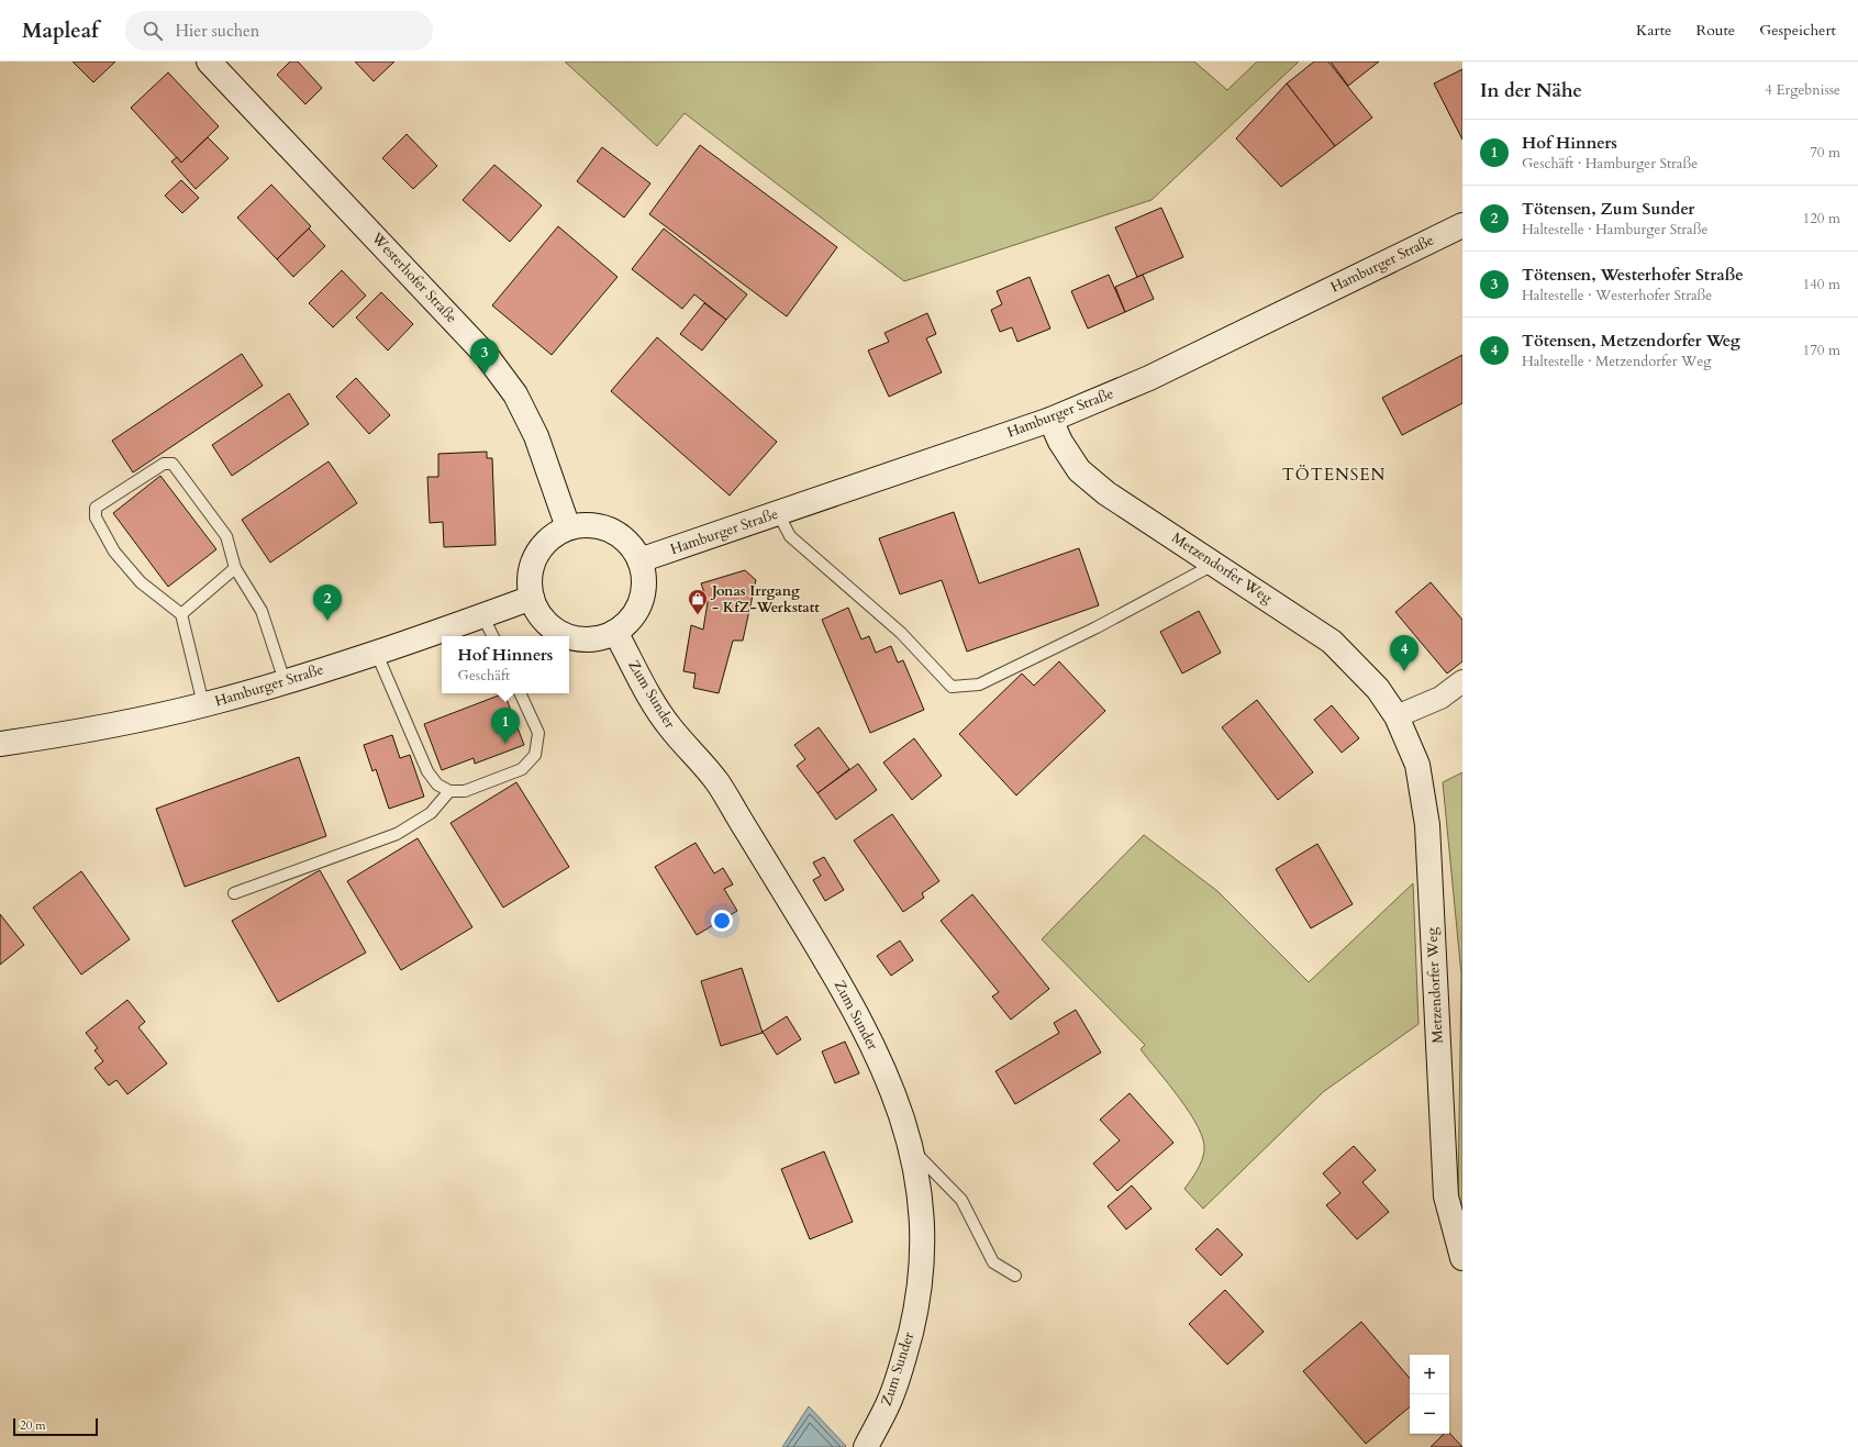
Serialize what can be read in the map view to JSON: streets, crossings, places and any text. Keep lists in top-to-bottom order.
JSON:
{
  "streets": {
    "main road": [
      "Hamburger Straße",
      "Westerhofer Straße",
      "Metzendorfer Weg",
      "Zum Sunder"
    ]
  },
  "crossings": [
    ["Hamburger Straße", "Metzendorfer Weg"]
  ],
  "districts": ["TÖTENSEN"],
  "places": {
    "shop": ["Jonas Irrgang - KfZ-Werkstatt"]
  },
  "scale_bar": "20 m",
  "page": {
    "header": "Mapleaf",
    "search": "Hier suchen",
    "nav": ["Karte", "Route", "Gespeichert"],
    "heading": ["In der Nähe", "4 Ergebnisse"],
    "list": [
      {
        "mark": "1",
        "name": "Hof Hinners",
        "note": "Geschäft · Hamburger Straße",
        "value": "70 m"
      },
      {
        "mark": "2",
        "name": "Tötensen, Zum Sunder",
        "note": "Haltestelle · Hamburger Straße",
        "value": "120 m"
      },
      {
        "mark": "3",
        "name": "Tötensen, Westerhofer Straße",
        "note": "Haltestelle · Westerhofer Straße",
        "value": "140 m"
      },
      {
        "mark": "4",
        "name": "Tötensen, Metzendorfer Weg",
        "note": "Haltestelle · Metzendorfer Weg",
        "value": "170 m"
      }
    ],
    "pins": [
      "3",
      "2",
      "4",
      "1"
    ],
    "popup": ["Hof Hinners", "Geschäft"],
    "map_buttons": ["+", "−"],
    "scale": "20 m"
  }
}
